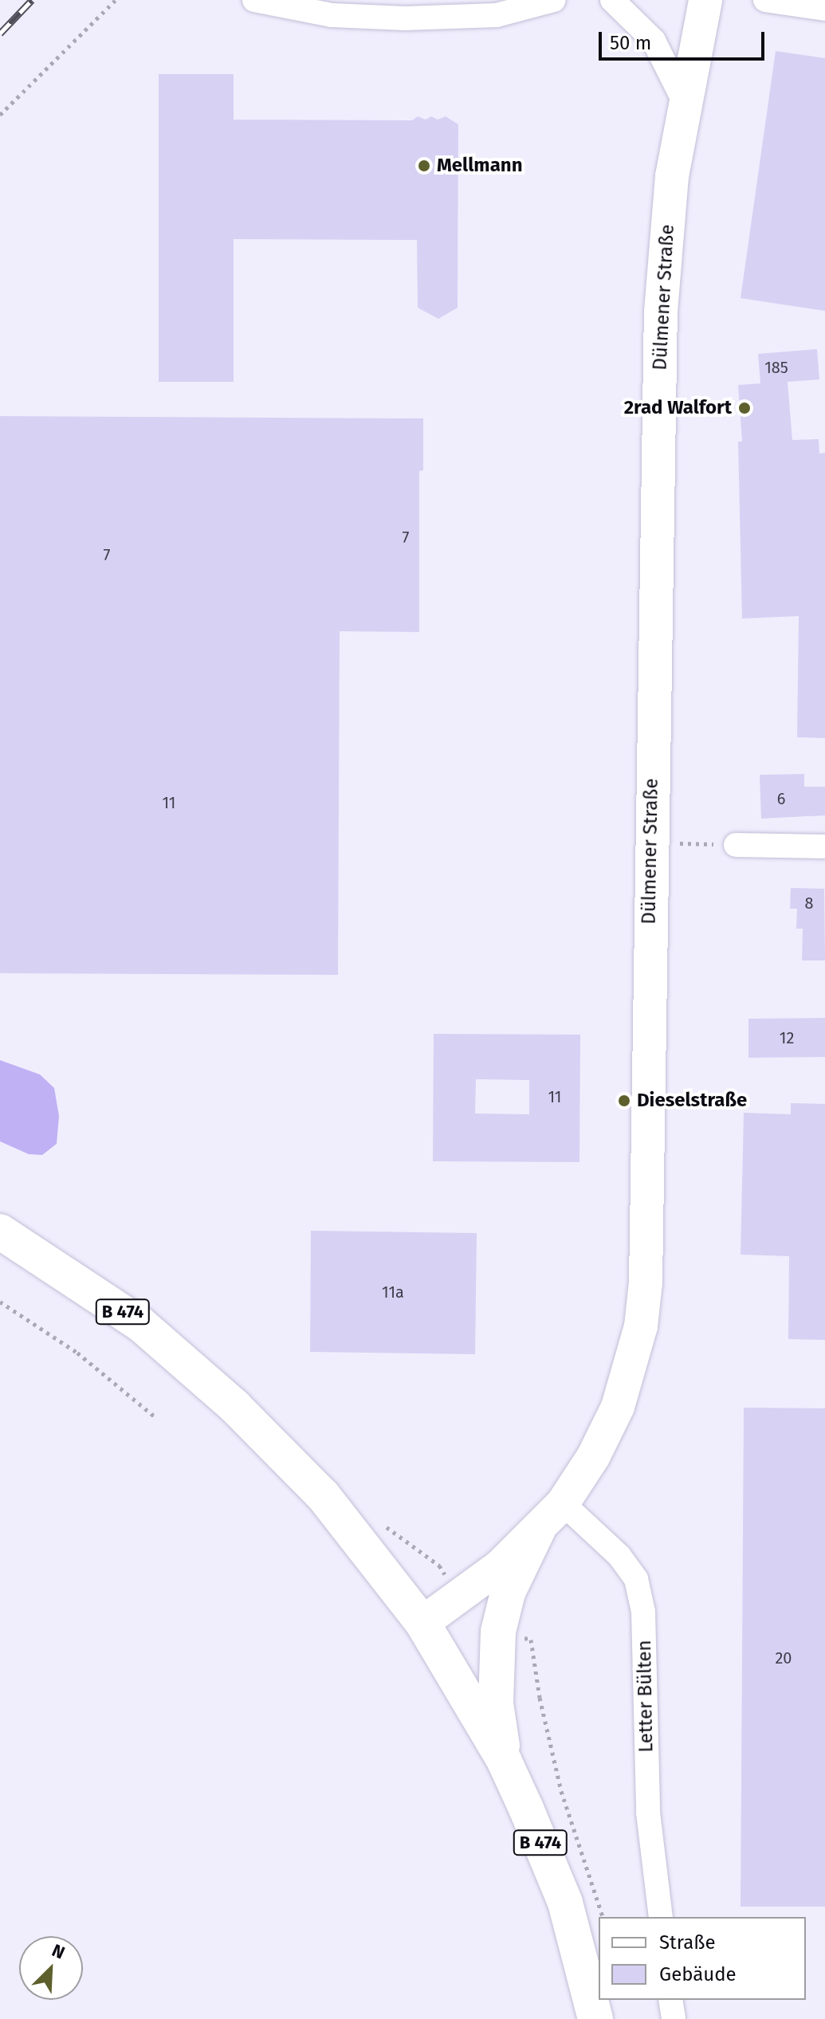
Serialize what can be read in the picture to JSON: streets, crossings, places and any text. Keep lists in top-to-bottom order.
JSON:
{
  "streets": {
    "main road": ["B 474"],
    "street": ["Dülmener Straße", "Letter Bülten"]
  },
  "crossings": [
    ["Dülmener Straße", "B 474"],
    ["Dülmener Straße", "Letter Bülten"]
  ],
  "places": ["Mellmann", "2rad Walfort", "Dieselstraße"],
  "house_numbers": [
    "185",
    "7",
    "7",
    "6",
    "11",
    "8",
    "12",
    "11",
    "11a",
    "20"
  ],
  "legend": ["Straße", "Gebäude"],
  "scale_bar": "50 m",
  "north": "top right"
}
